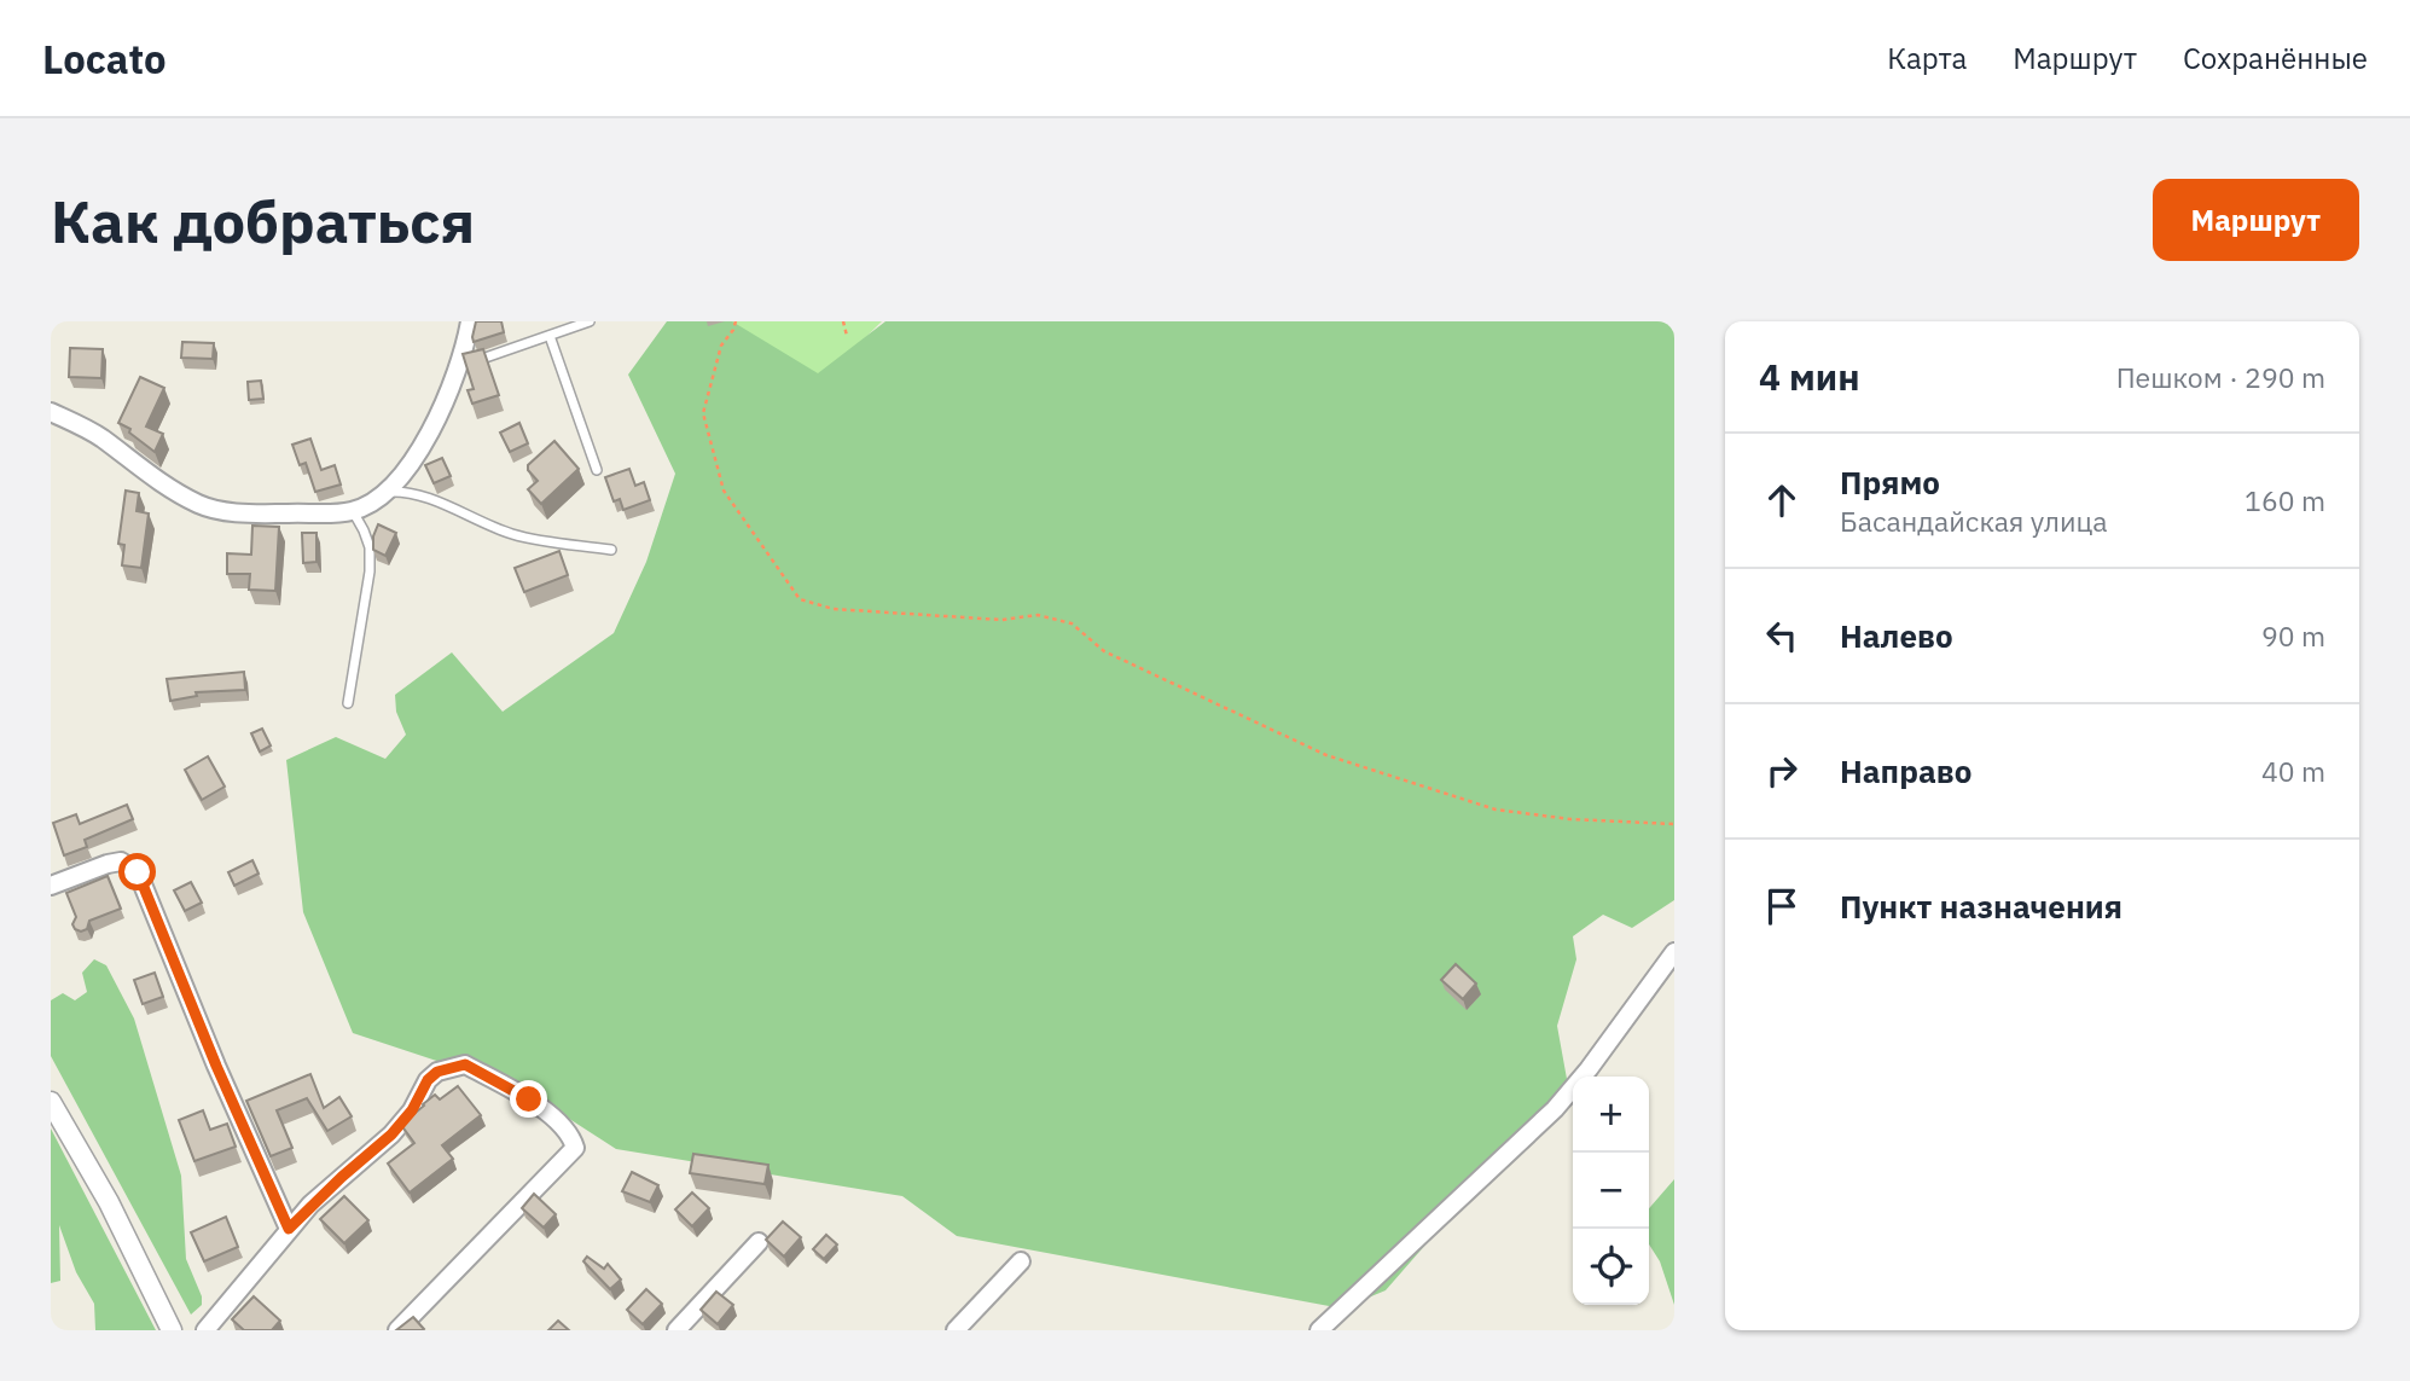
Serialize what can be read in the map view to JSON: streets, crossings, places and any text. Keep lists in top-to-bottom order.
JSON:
{
  "page": {
    "header": "Locato",
    "nav": ["Карта", "Маршрут", "Сохранённые"],
    "buttons": "Маршрут",
    "title": "Как добраться",
    "heading": ["4 мин", "Пешком · 290 m"],
    "list": [
      ["Прямо", "Басандайская улица", "160 m"],
      ["Налево", "90 m"],
      ["Направо", "40 m"],
      "Пункт назначения"
    ],
    "map_buttons": ["+", "−"]
  }
}
